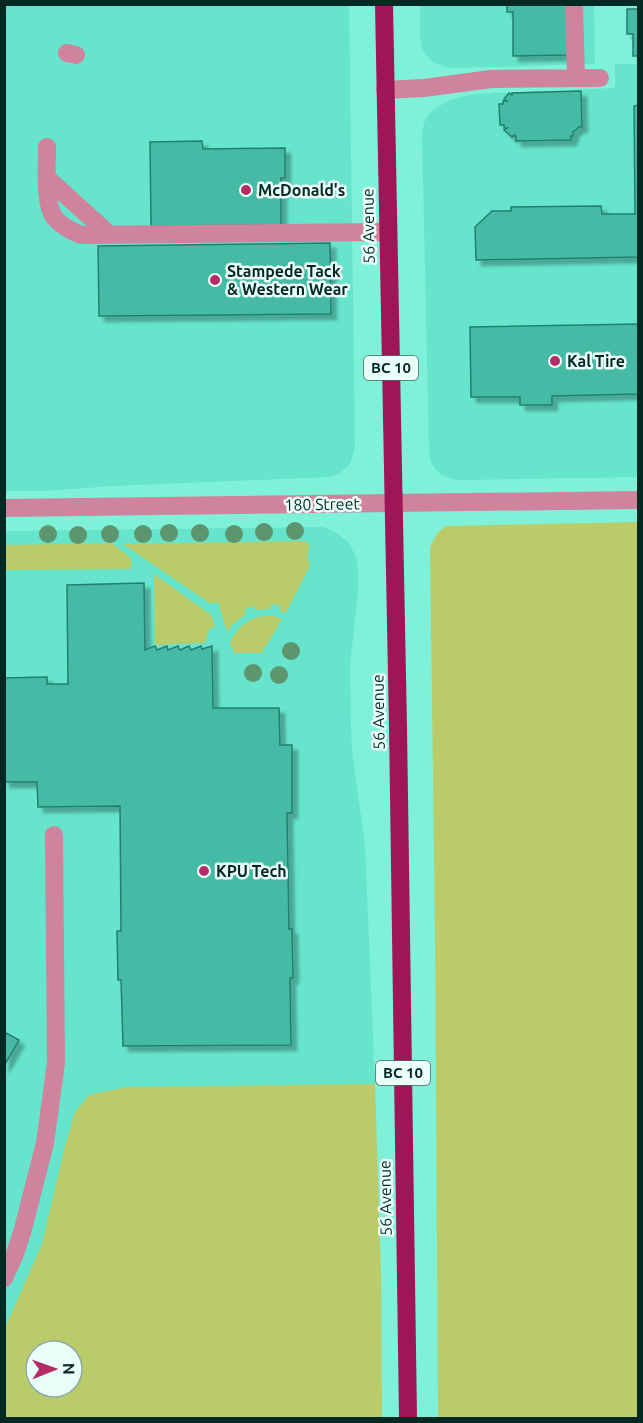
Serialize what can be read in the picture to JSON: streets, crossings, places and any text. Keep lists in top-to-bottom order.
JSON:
{
  "streets": {
    "highway": ["56 Avenue", "BC 10"],
    "street": ["180 Street"]
  },
  "crossings": [
    ["56 Avenue", "180 Street"]
  ],
  "places": [
    "McDonald's",
    "Stampede Tack & Western Wear",
    "Kal Tire",
    "KPU Tech"
  ],
  "north": "right"
}
